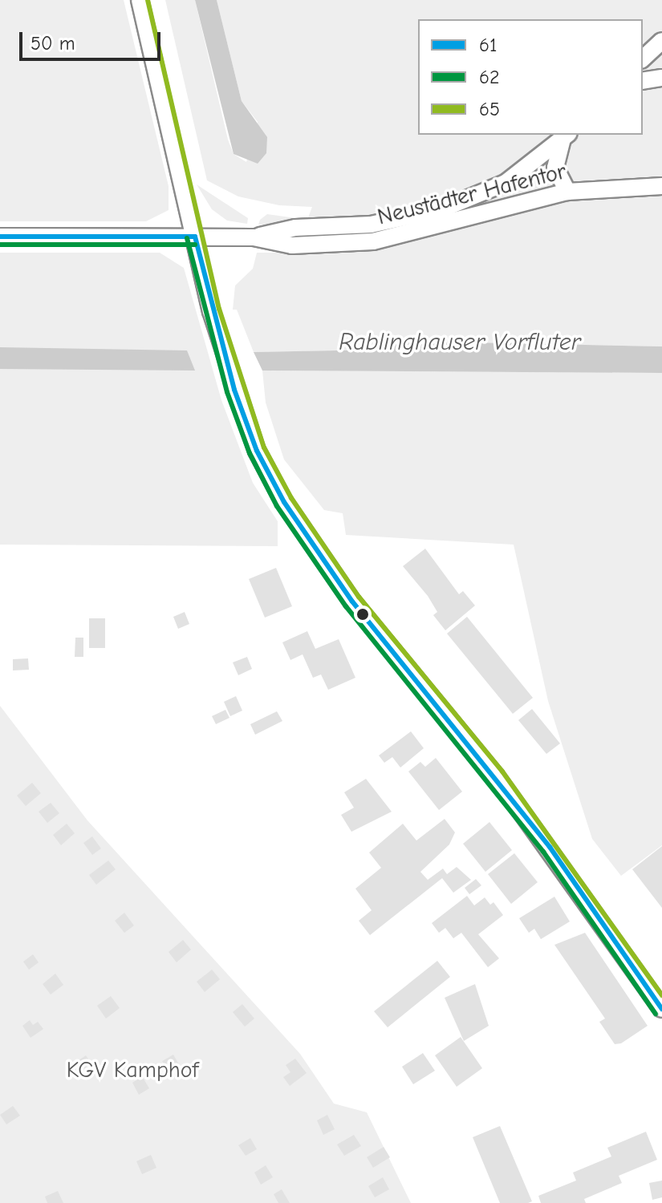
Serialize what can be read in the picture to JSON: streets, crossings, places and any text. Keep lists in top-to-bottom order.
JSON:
{
  "streets": {
    "street": ["Neustädter Hafentor"]
  },
  "water": ["Rablinghauser Vorfluter"],
  "parks": ["KGV Kamphof"],
  "lines": ["transit line 65", "transit line 61", "transit line 62"],
  "legend": ["61", "62", "65"],
  "scale_bar": "50 m"
}
